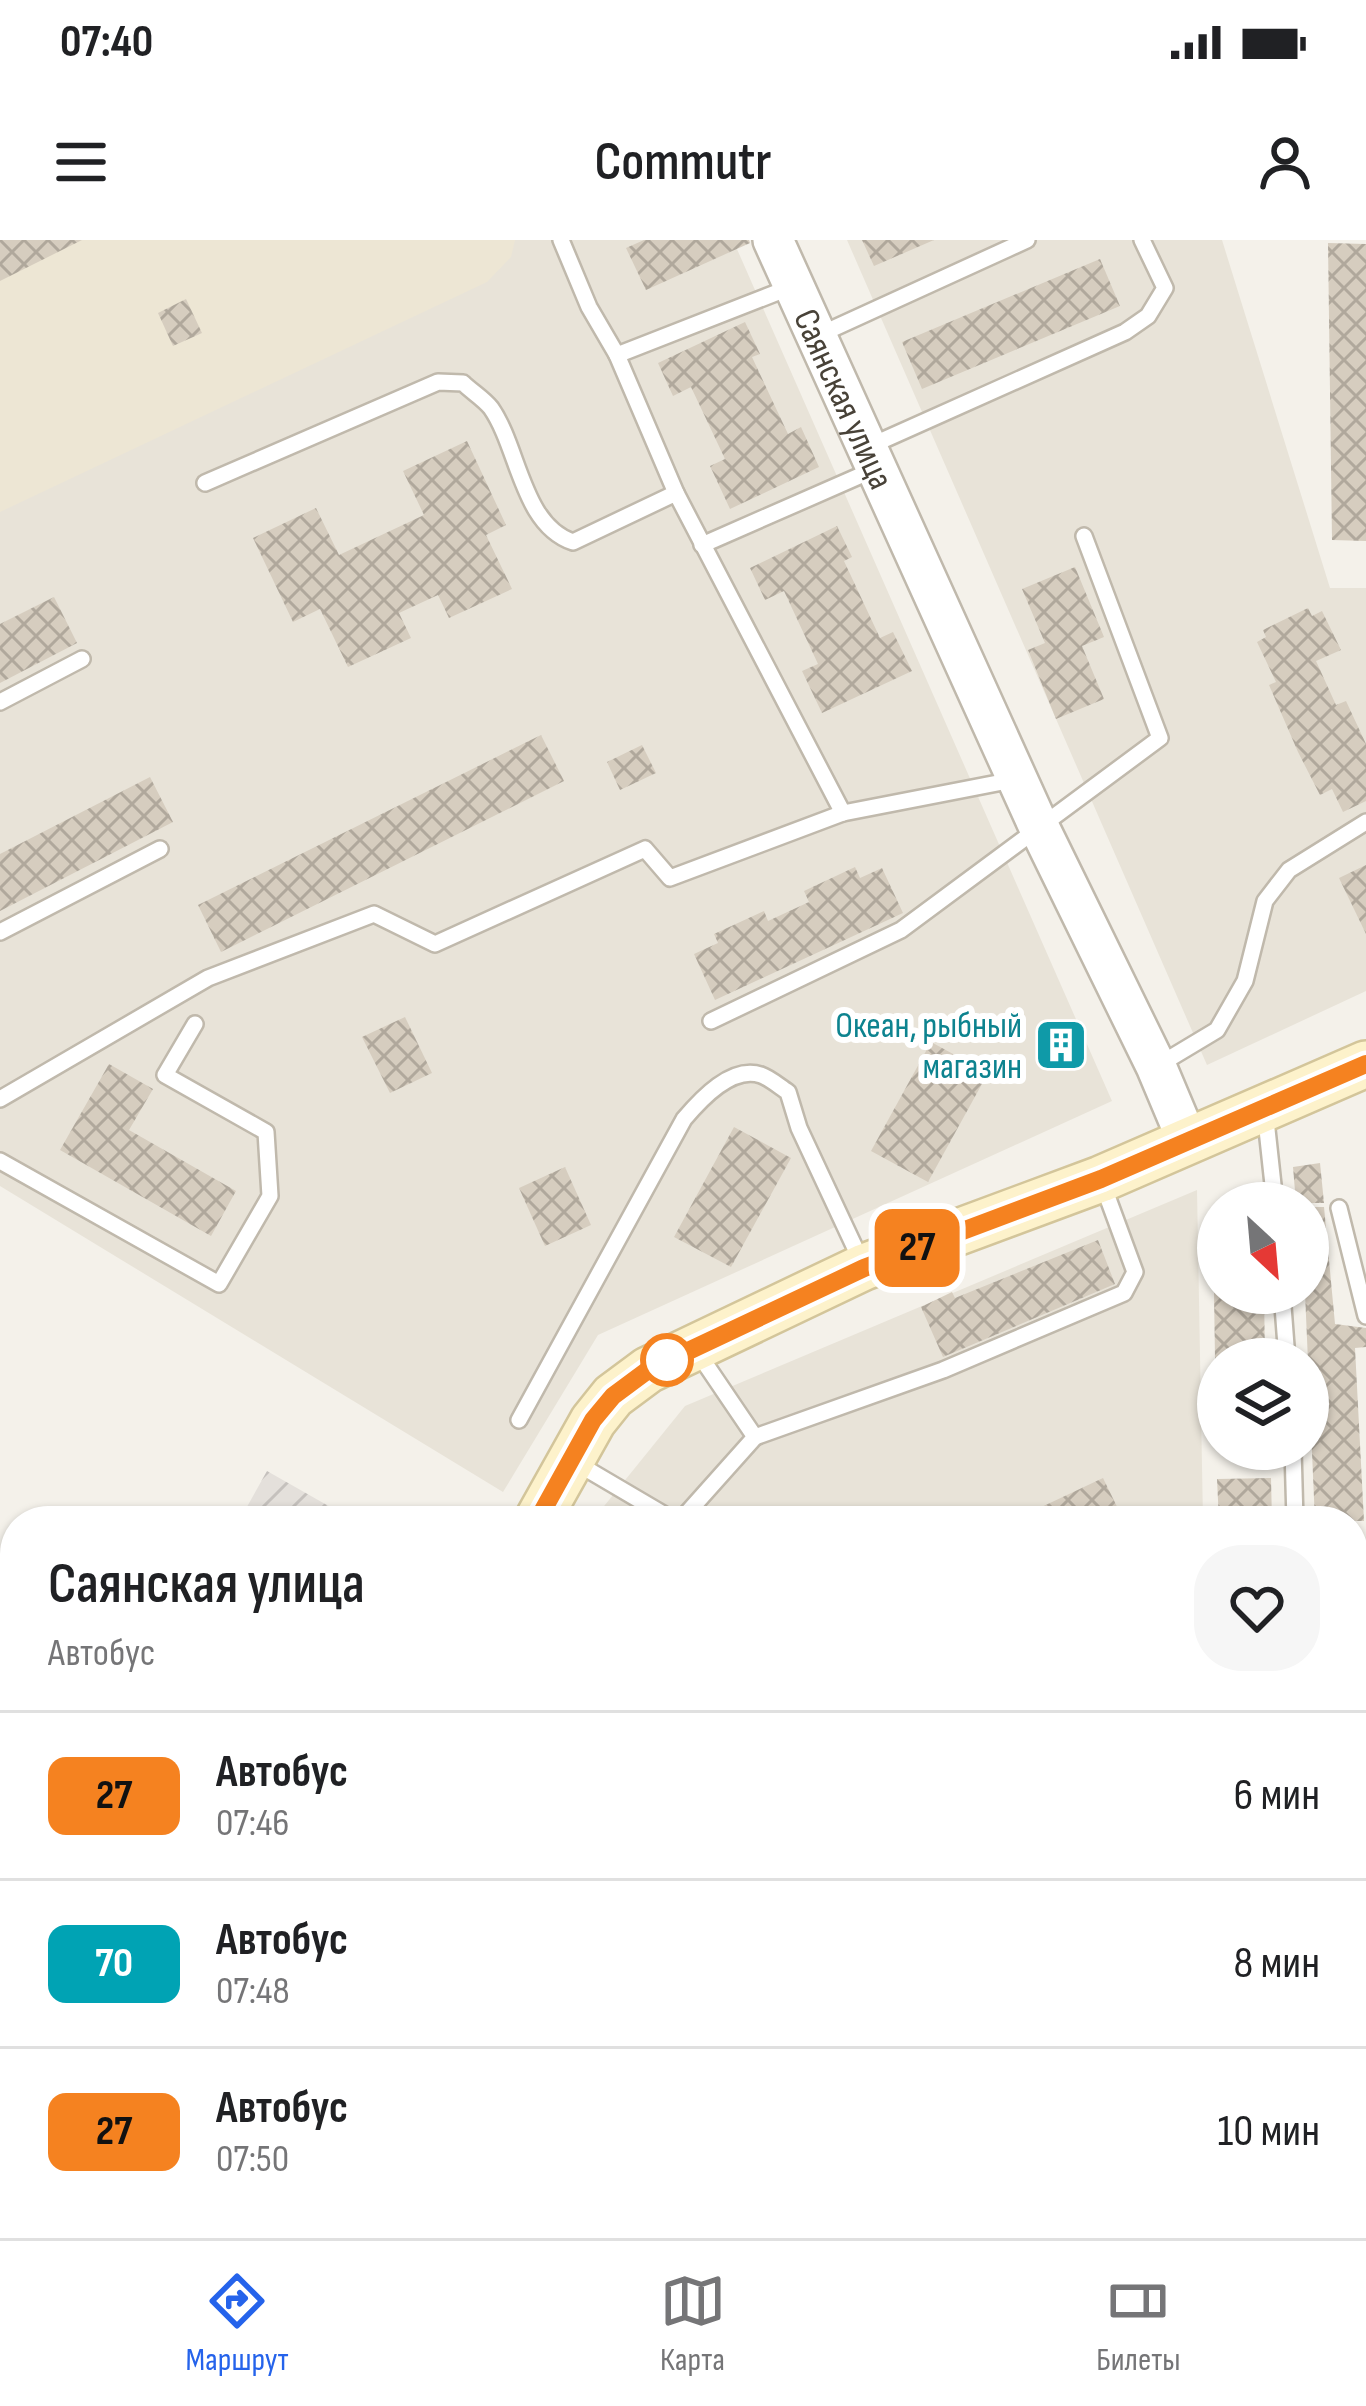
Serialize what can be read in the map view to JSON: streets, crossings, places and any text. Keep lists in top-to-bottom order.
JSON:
{
  "streets": {
    "street": ["Саянская улица"]
  },
  "places": {
    "building": ["Океан, рыбный магазин"]
  },
  "lines": ["bus line 27"],
  "north": "bottom right",
  "page": {
    "status": "07:40",
    "header": "Commutr",
    "on_map": "27",
    "heading": ["Саянская улица", "Автобус"],
    "list": [
      {
        "mark": "27",
        "name": "Автобус",
        "note": "07:46",
        "value": "6 мин"
      },
      {
        "mark": "70",
        "name": "Автобус",
        "note": "07:48",
        "value": "8 мин"
      },
      {
        "mark": "27",
        "name": "Автобус",
        "note": "07:50",
        "value": "10 мин"
      }
    ],
    "tabs": ["Маршрут", "Карта", "Билеты"]
  }
}
